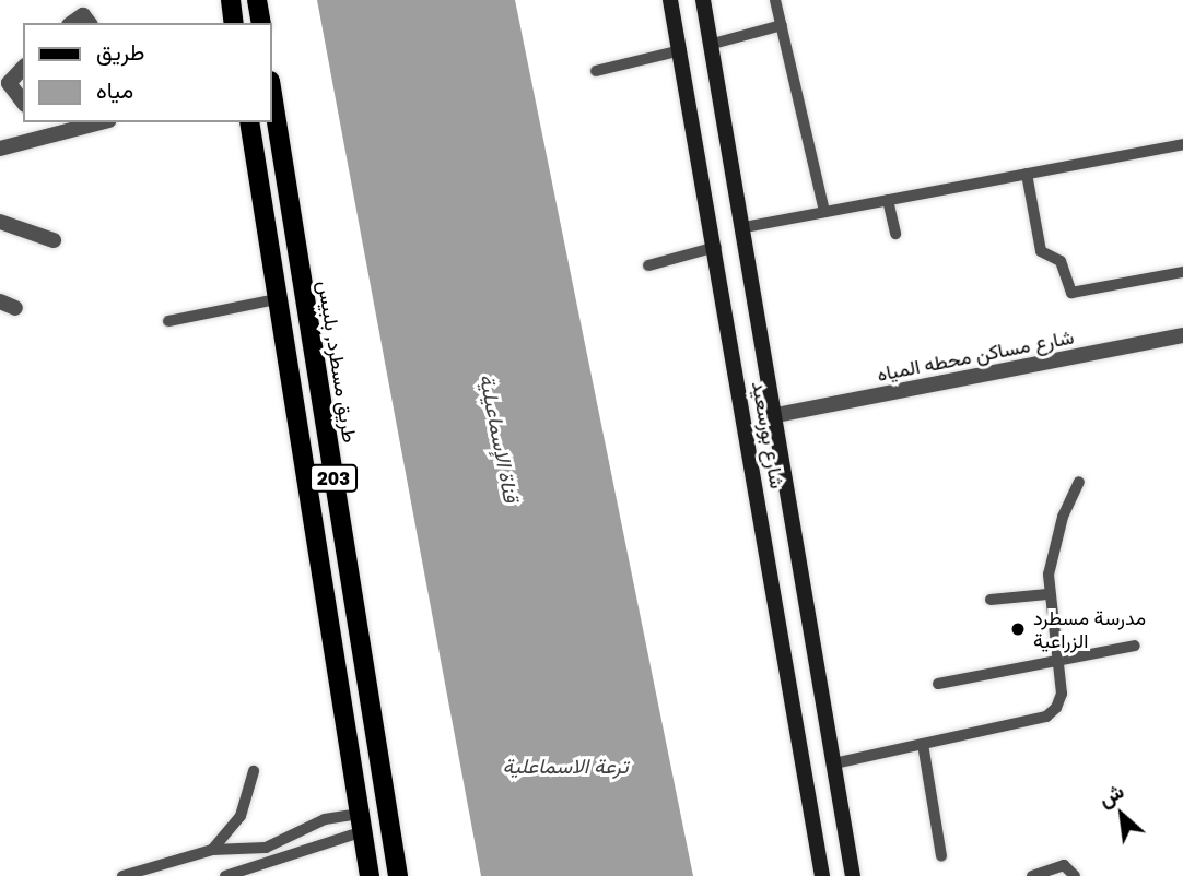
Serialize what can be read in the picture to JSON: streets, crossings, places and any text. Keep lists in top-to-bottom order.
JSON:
{
  "streets": {
    "main road": ["طريق مسطرد, بلبيس", "شارع بورسعيد", "203"],
    "street": ["شارع مساكن محطه المياه"]
  },
  "crossings": [
    ["شارع مساكن محطه المياه", "شارع بورسعيد"]
  ],
  "water": ["قناة الإسماعيلية", "ترعة الاسماعلية"],
  "places": ["مدرسة مسطرد الزراعية"],
  "legend": ["طريق", "مياه"],
  "north": "top left"
}
